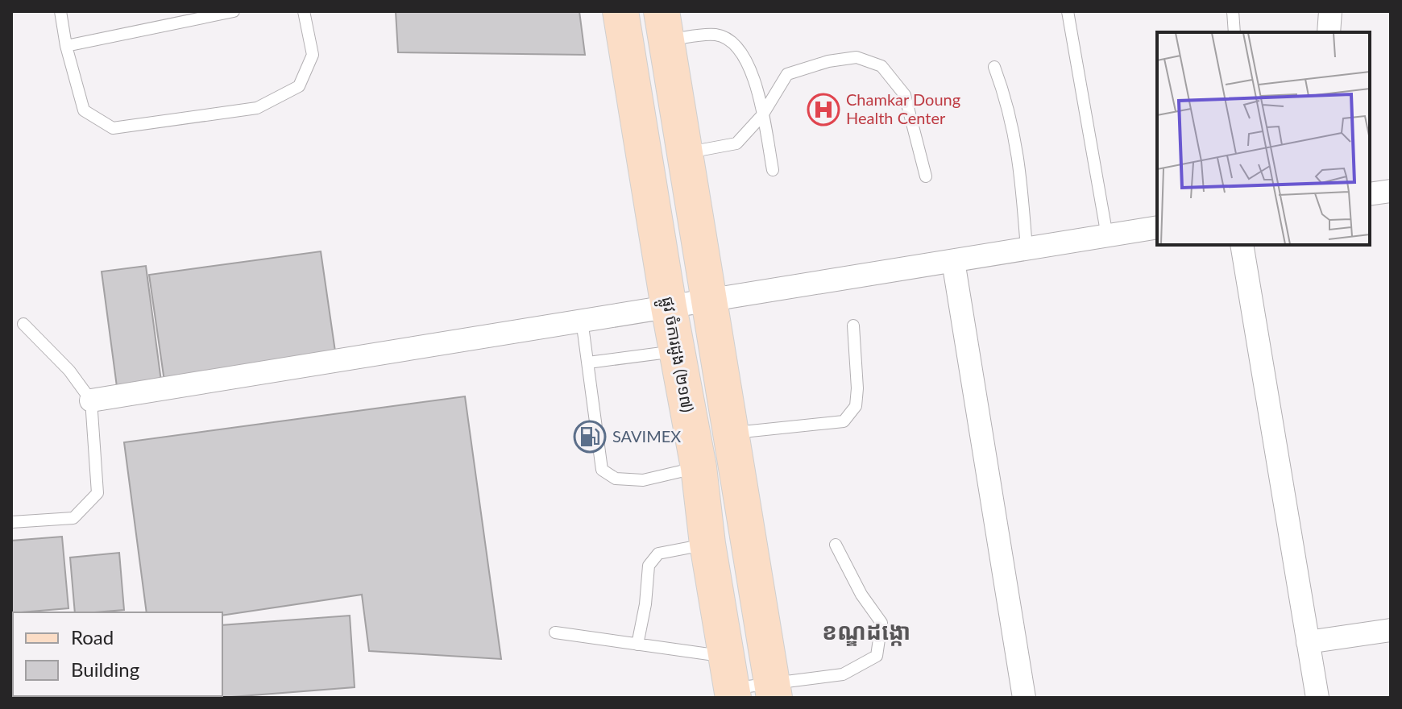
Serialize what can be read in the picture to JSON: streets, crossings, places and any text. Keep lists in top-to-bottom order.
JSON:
{
  "streets": {
    "main road": ["ផ្លូវ ចំការដូង (២១៧)"]
  },
  "districts": ["ខណ្ឌដង្កោ"],
  "places": {
    "hospital": ["Chamkar Doung Health Center"],
    "fuel station": ["SAVIMEX"]
  },
  "legend": ["Road", "Building"]
}
